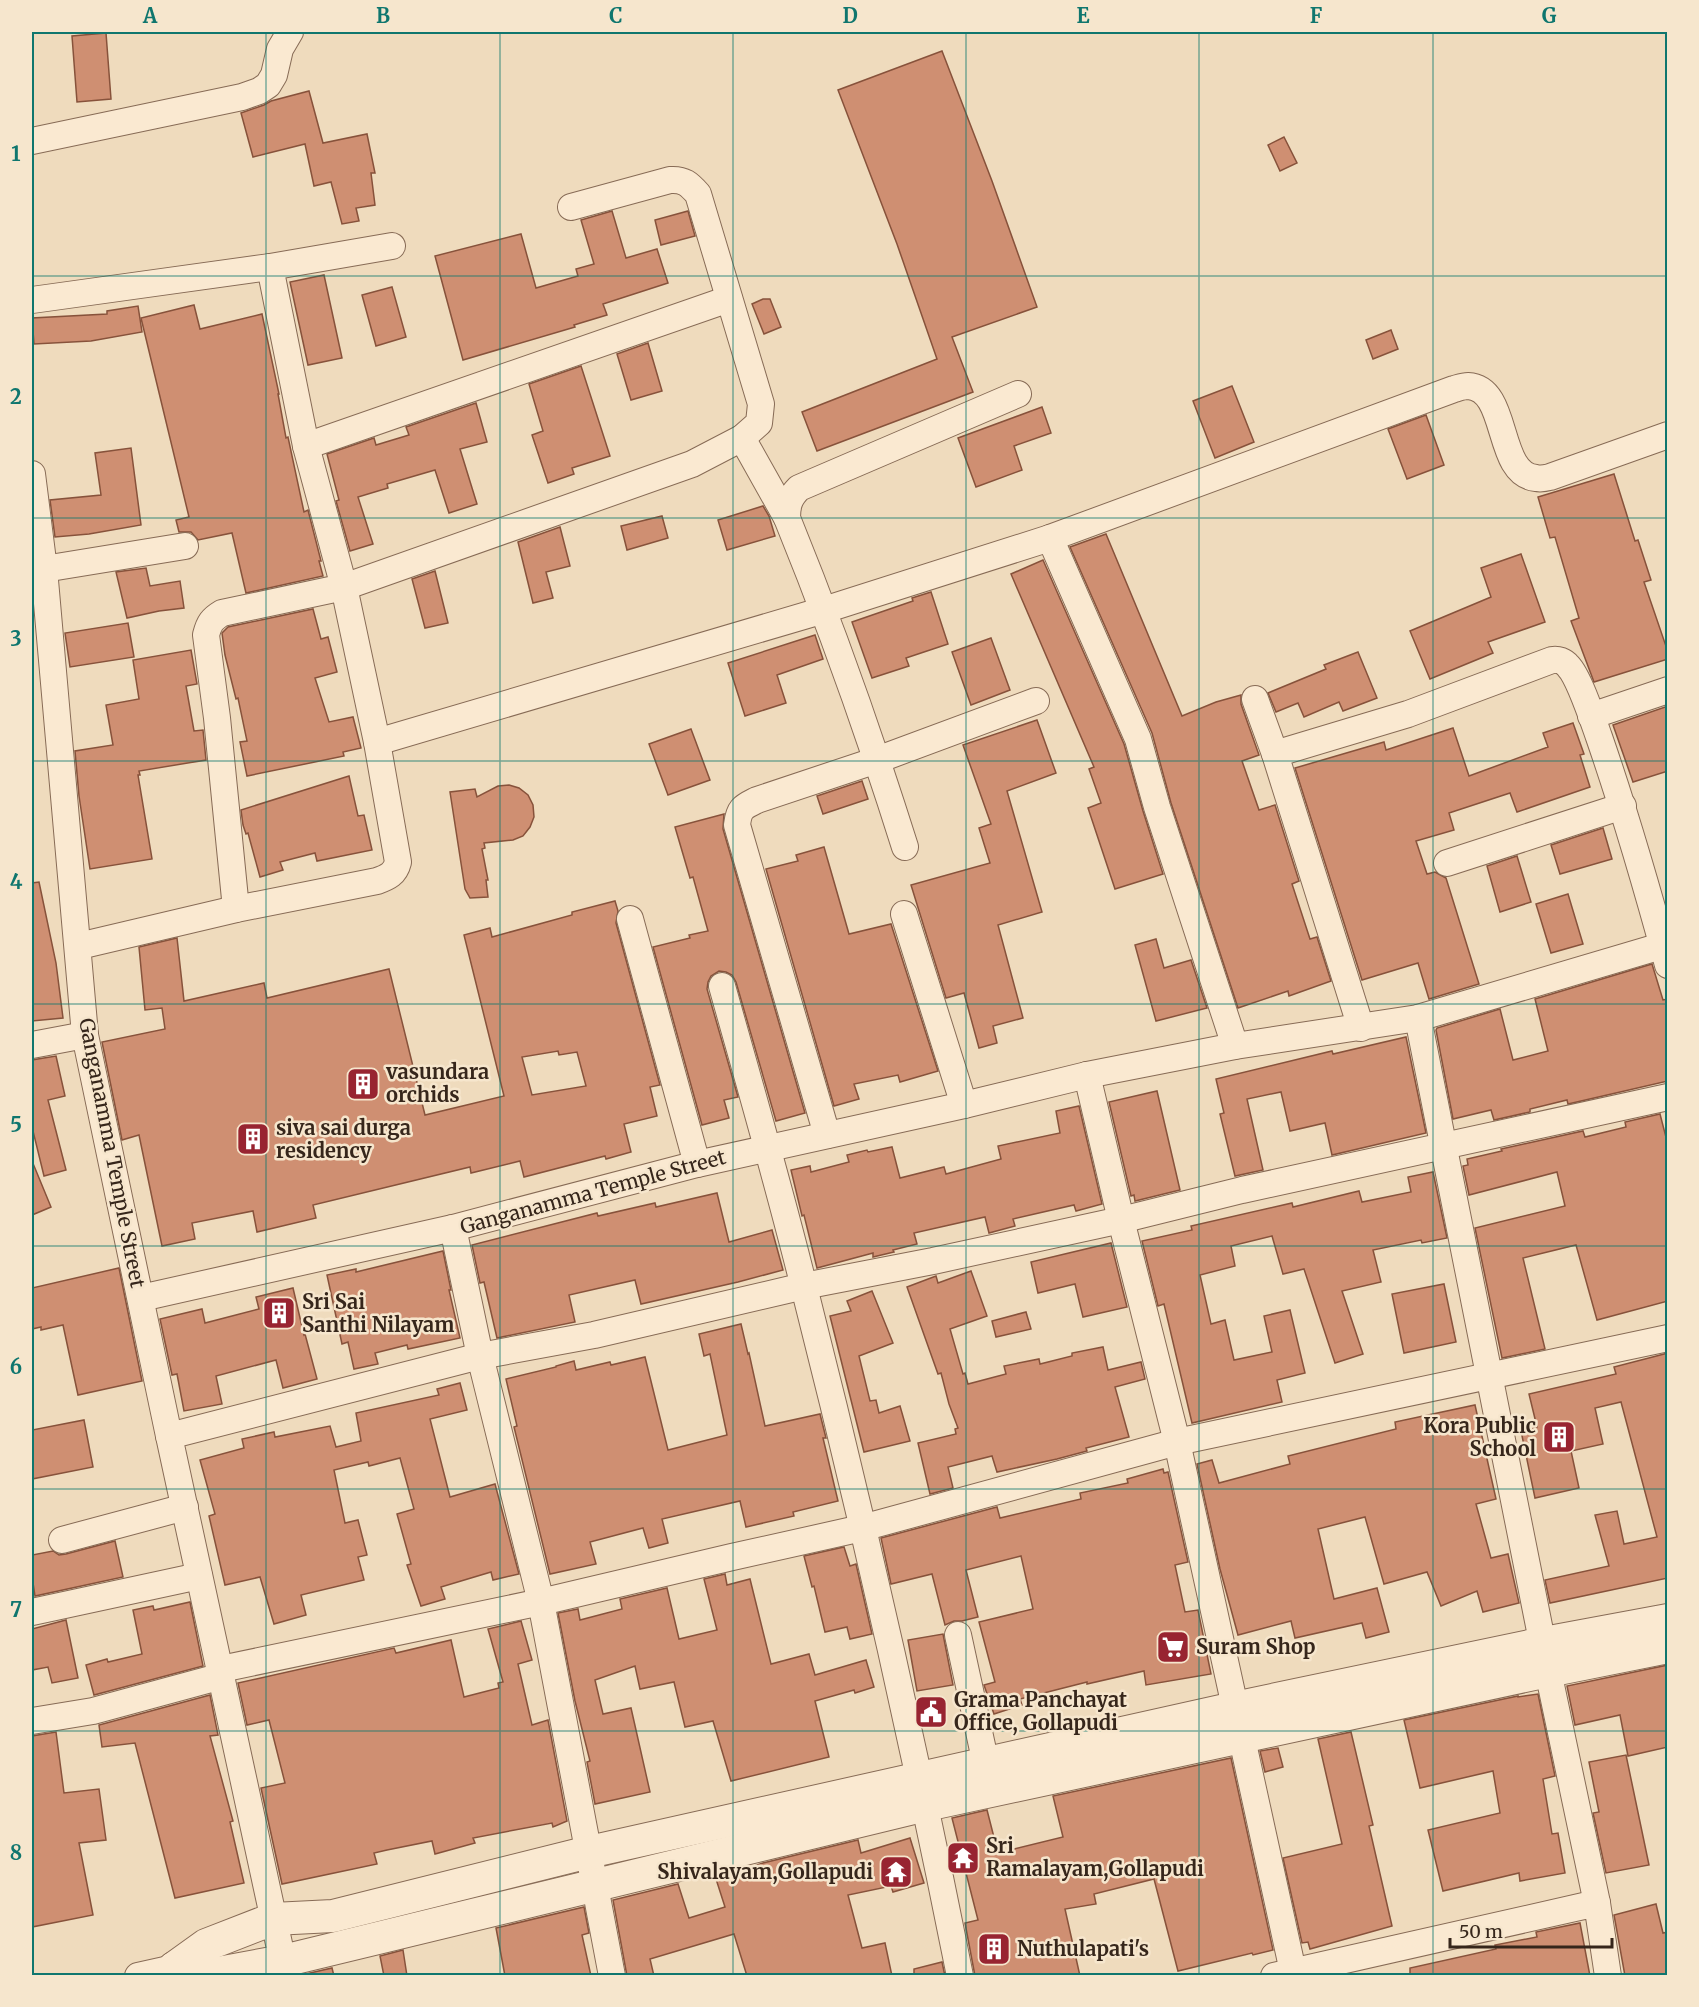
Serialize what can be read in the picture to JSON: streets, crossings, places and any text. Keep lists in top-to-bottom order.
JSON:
{
  "streets": {
    "street": ["Ganganamma Temple Street"]
  },
  "places": {
    "building": [
      "vasundara orchids",
      "siva sai durga residency",
      "Sri Sai Santhi Nilayam",
      "Kora Public School",
      "Nuthulapati's"
    ],
    "supermarket": ["Suram Shop"],
    "public building": ["Grama Panchayat Office, Gollapudi"],
    "temple": ["Sri Ramalayam,Gollapudi", "Shivalayam,Gollapudi"]
  },
  "scale_bar": "50 m",
  "grid": {
    "columns": [
      "A",
      "B",
      "C",
      "D",
      "E",
      "F",
      "G"
    ],
    "rows": [
      "1",
      "2",
      "3",
      "4",
      "5",
      "6",
      "7",
      "8"
    ]
  }
}
